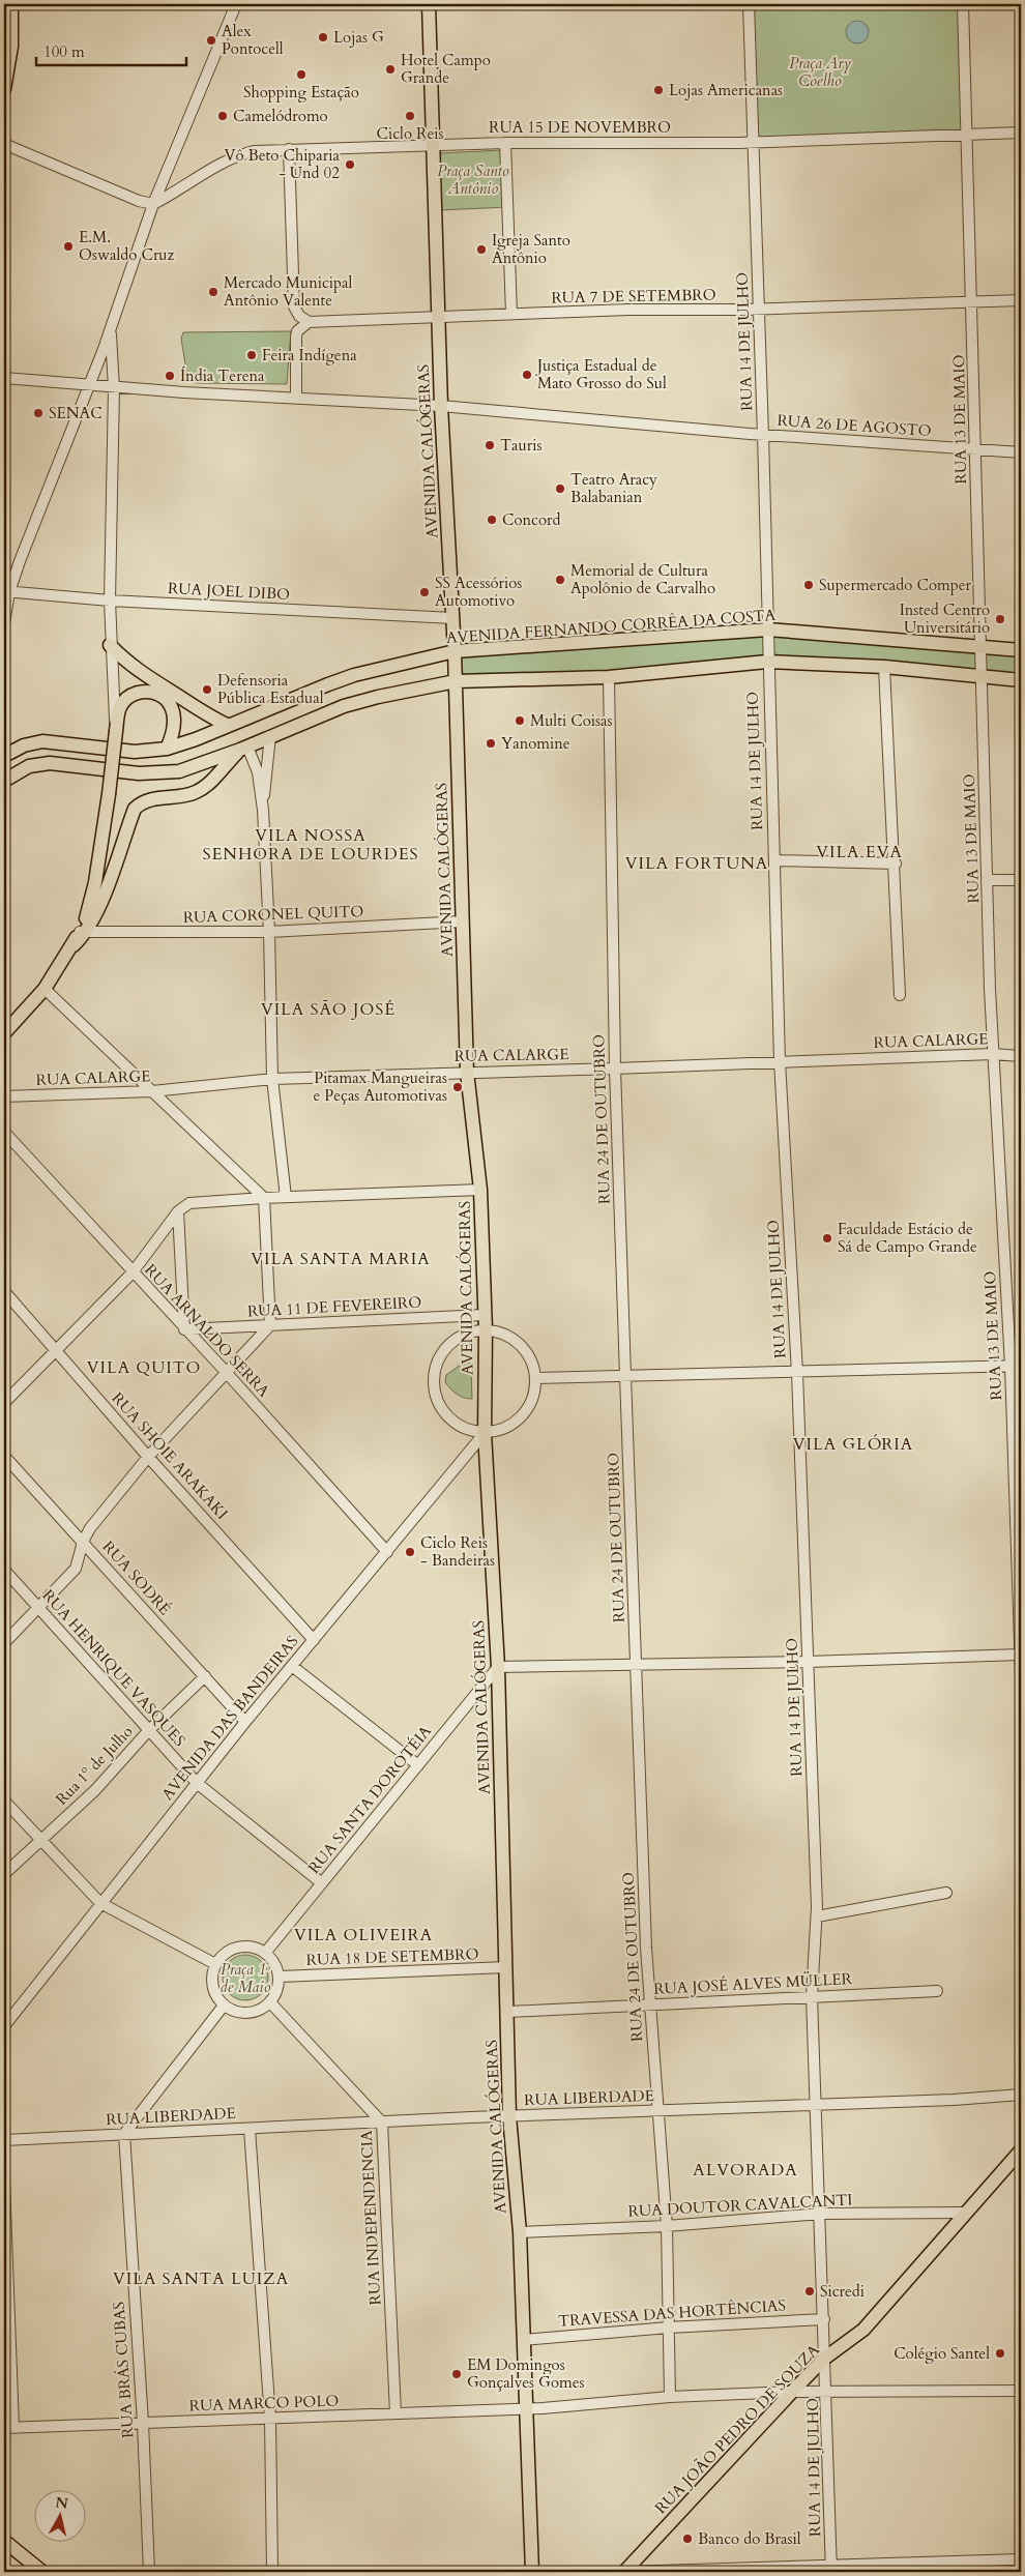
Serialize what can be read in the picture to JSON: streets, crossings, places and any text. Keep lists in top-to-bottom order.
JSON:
{
  "streets": {
    "main road": ["AVENIDA CALÓGERAS", "AVENIDA FERNANDO CORRÊA DA COSTA", "RUA JOÃO PEDRO DE SOUZA"],
    "street": [
      "RUA 15 DE NOVEMBRO",
      "RUA 7 DE SETEMBRO",
      "RUA 14 DE JULHO",
      "RUA 13 DE MAIO",
      "RUA 26 DE AGOSTO",
      "RUA JOEL DIBO",
      "RUA CORONEL QUITO",
      "RUA CALARGE",
      "RUA 24 DE OUTUBRO",
      "RUA 11 DE FEVEREIRO",
      "RUA ARNALDO SERRA",
      "RUA SHOIE ARAKAKI",
      "RUA SODRÉ",
      "RUA HENRIQUE VASQUES",
      "AVENIDA DAS BANDEIRAS",
      "Rua 1º de Julho",
      "RUA SANTA DOROTÉIA",
      "RUA 18 DE SETEMBRO",
      "RUA JOSÉ ALVES MÜLLER",
      "RUA LIBERDADE",
      "RUA DOUTOR CAVALCANTI",
      "RUA INDEPENDENCIA",
      "TRAVESSA DAS HORTÊNCIAS",
      "RUA BRÁS CUBAS",
      "RUA MARCO POLO"
    ]
  },
  "crossings": [
    ["RUA 15 DE NOVEMBRO", "RUA 14 DE JULHO"],
    ["RUA 15 DE NOVEMBRO", "RUA 13 DE MAIO"],
    ["RUA 15 DE NOVEMBRO", "AVENIDA CALÓGERAS"],
    ["RUA 7 DE SETEMBRO", "RUA 14 DE JULHO"],
    ["RUA 7 DE SETEMBRO", "RUA 13 DE MAIO"],
    ["RUA 7 DE SETEMBRO", "AVENIDA CALÓGERAS"],
    ["RUA 14 DE JULHO", "RUA 26 DE AGOSTO"],
    ["RUA 14 DE JULHO", "AVENIDA FERNANDO CORRÊA DA COSTA"],
    ["RUA 14 DE JULHO", "RUA CALARGE"],
    ["RUA 14 DE JULHO", "RUA JOSÉ ALVES MÜLLER"],
    ["RUA 14 DE JULHO", "RUA LIBERDADE"],
    ["RUA 14 DE JULHO", "RUA DOUTOR CAVALCANTI"],
    ["RUA 14 DE JULHO", "TRAVESSA DAS HORTÊNCIAS"],
    ["RUA 14 DE JULHO", "RUA MARCO POLO"],
    ["RUA 14 DE JULHO", "RUA JOÃO PEDRO DE SOUZA"],
    ["RUA 13 DE MAIO", "RUA 26 DE AGOSTO"],
    ["RUA 13 DE MAIO", "AVENIDA FERNANDO CORRÊA DA COSTA"],
    ["RUA 13 DE MAIO", "RUA CALARGE"],
    ["RUA 26 DE AGOSTO", "AVENIDA CALÓGERAS"],
    ["AVENIDA CALÓGERAS", "RUA JOEL DIBO"],
    ["AVENIDA CALÓGERAS", "AVENIDA FERNANDO CORRÊA DA COSTA"],
    ["AVENIDA CALÓGERAS", "RUA CORONEL QUITO"],
    ["AVENIDA CALÓGERAS", "RUA CALARGE"],
    ["AVENIDA CALÓGERAS", "RUA 11 DE FEVEREIRO"],
    ["AVENIDA CALÓGERAS", "AVENIDA DAS BANDEIRAS"],
    ["AVENIDA CALÓGERAS", "RUA SANTA DOROTÉIA"],
    ["AVENIDA CALÓGERAS", "RUA 18 DE SETEMBRO"],
    ["AVENIDA CALÓGERAS", "RUA JOSÉ ALVES MÜLLER"],
    ["AVENIDA CALÓGERAS", "RUA LIBERDADE"],
    ["AVENIDA CALÓGERAS", "RUA DOUTOR CAVALCANTI"],
    ["AVENIDA CALÓGERAS", "TRAVESSA DAS HORTÊNCIAS"],
    ["AVENIDA CALÓGERAS", "RUA MARCO POLO"],
    ["RUA CALARGE", "RUA 24 DE OUTUBRO"],
    ["RUA 24 DE OUTUBRO", "RUA JOSÉ ALVES MÜLLER"],
    ["RUA 24 DE OUTUBRO", "RUA LIBERDADE"],
    ["RUA 24 DE OUTUBRO", "RUA DOUTOR CAVALCANTI"],
    ["RUA 24 DE OUTUBRO", "TRAVESSA DAS HORTÊNCIAS"],
    ["RUA 24 DE OUTUBRO", "RUA MARCO POLO"],
    ["RUA 11 DE FEVEREIRO", "RUA ARNALDO SERRA"],
    ["RUA ARNALDO SERRA", "AVENIDA DAS BANDEIRAS"],
    ["RUA SHOIE ARAKAKI", "AVENIDA DAS BANDEIRAS"],
    ["RUA SODRÉ", "AVENIDA DAS BANDEIRAS"],
    ["RUA SODRÉ", "Rua 1º de Julho"],
    ["RUA HENRIQUE VASQUES", "AVENIDA DAS BANDEIRAS"],
    ["RUA HENRIQUE VASQUES", "Rua 1º de Julho"],
    ["RUA HENRIQUE VASQUES", "RUA SANTA DOROTÉIA"],
    ["RUA SANTA DOROTÉIA", "RUA 18 DE SETEMBRO"],
    ["RUA SANTA DOROTÉIA", "RUA INDEPENDENCIA"],
    ["RUA 18 DE SETEMBRO", "RUA INDEPENDENCIA"],
    ["RUA LIBERDADE", "RUA INDEPENDENCIA"],
    ["RUA LIBERDADE", "RUA BRÁS CUBAS"],
    ["RUA DOUTOR CAVALCANTI", "RUA JOÃO PEDRO DE SOUZA"],
    ["RUA INDEPENDENCIA", "RUA MARCO POLO"],
    ["RUA BRÁS CUBAS", "RUA MARCO POLO"],
    ["RUA MARCO POLO", "RUA JOÃO PEDRO DE SOUZA"]
  ],
  "districts": [
    "VILA NOSSA SENHORA DE LOURDES",
    "VILA EVA",
    "VILA FORTUNA",
    "VILA SÃO JOSÉ",
    "VILA SANTA MARIA",
    "VILA QUITO",
    "VILA GLÓRIA",
    "VILA OLIVEIRA",
    "ALVORADA",
    "VILA SANTA LUIZA"
  ],
  "parks": ["Praça Ary Coelho", "Praça Santo Antônio", "Praça 1º de Maio"],
  "places": [
    "Lojas G",
    "Alex Pontocell",
    "Hotel Campo Grande",
    "Shopping Estação",
    "Lojas Americanas",
    "Camelódromo",
    "Ciclo Reis",
    "Vô Beto Chiparia - Und 02",
    "E.M. Oswaldo Cruz",
    "Igreja Santo Antônio",
    "Mercado Municipal Antônio Valente",
    "Feira Indígena",
    "Justiça Estadual de Mato Grosso do Sul",
    "Índia Terena",
    "SENAC",
    "Tauris",
    "Teatro Aracy Balabanian",
    "Concord",
    "Memorial de Cultura Apolônio de Carvalho",
    "Supermercado Comper",
    "SS Acessórios Automotivo",
    "Insted Centro Universitário",
    "Defensoria Pública Estadual",
    "Multi Coisas",
    "Yanomine",
    "Pitamax Mangueiras e Peças Automotivas",
    "Faculdade Estácio de Sá de Campo Grande",
    "Ciclo Reis - Bandeiras",
    "Sicredi",
    "Colégio Santel",
    "EM Domingos Gonçalves Gomes",
    "Banco do Brasil"
  ],
  "scale_bar": "100 m",
  "north": "top"
}
